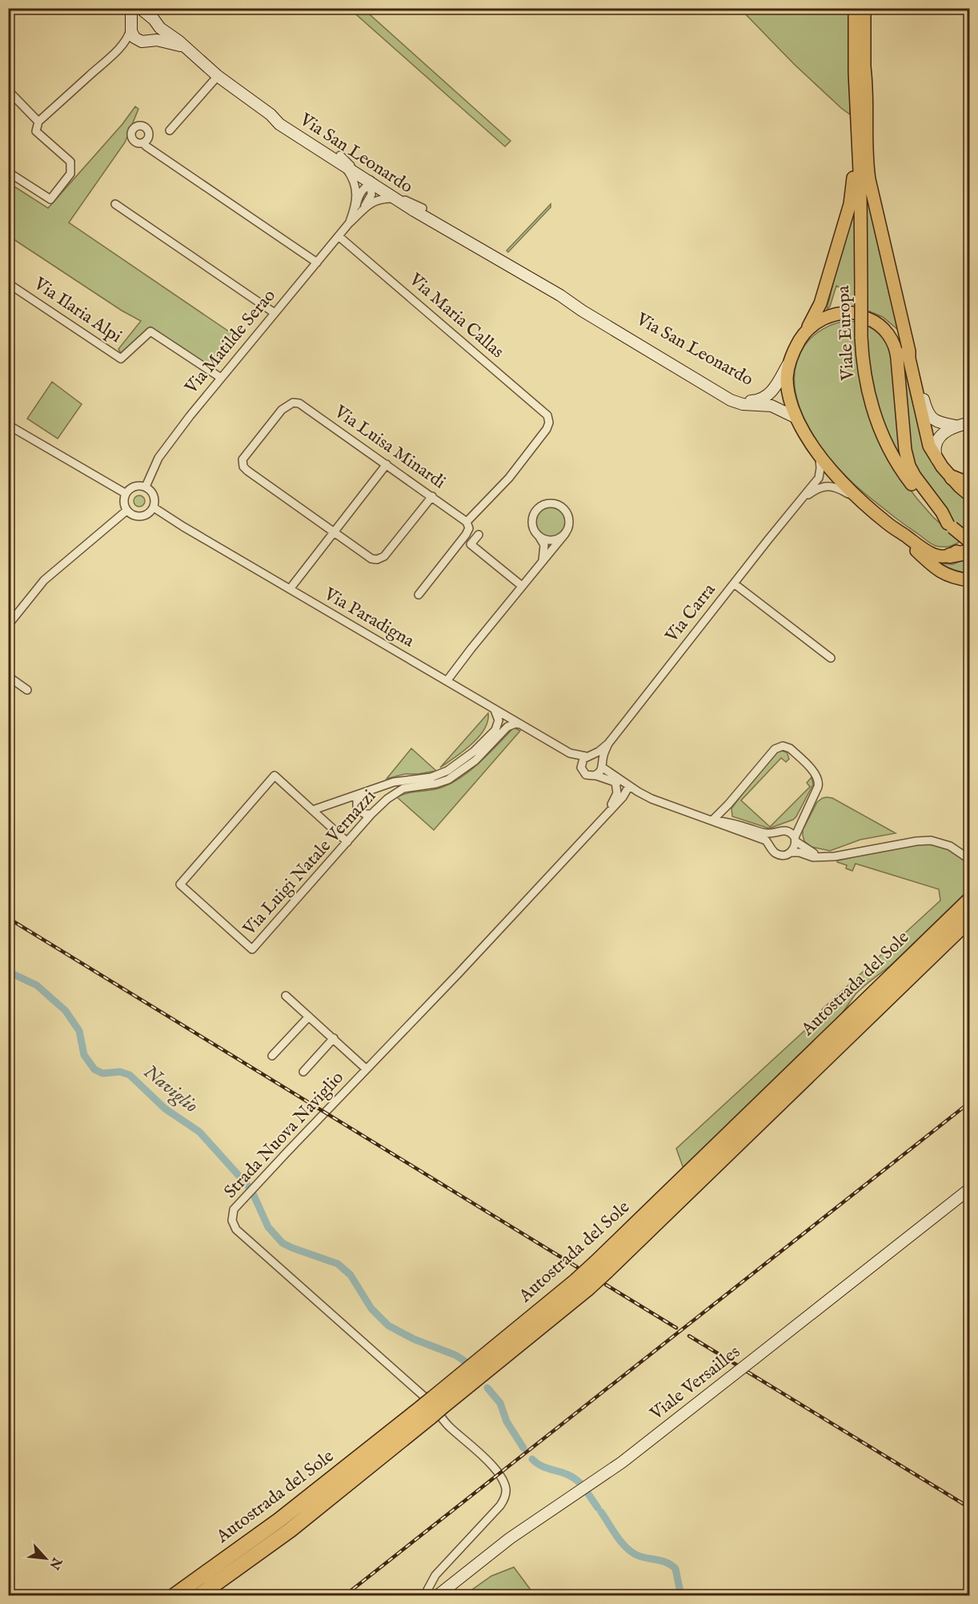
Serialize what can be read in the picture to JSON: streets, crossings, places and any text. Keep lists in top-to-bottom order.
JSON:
{
  "streets": {
    "highway": ["Autostrada del Sole"],
    "main road": ["Via San Leonardo", "Viale Europa", "Viale Versailles"],
    "street": [
      "Via Ilaria Alpi",
      "Via Maria Callas",
      "Via Matilde Serao",
      "Via Luisa Minardi",
      "Via Carra",
      "Via Paradigna",
      "Via Luigi Natale Vernazzi",
      "Strada Nuova Naviglio"
    ]
  },
  "crossings": [
    ["Via San Leonardo", "Viale Europa"],
    ["Via San Leonardo", "Via Matilde Serao"],
    ["Via Ilaria Alpi", "Via Matilde Serao"],
    ["Via Maria Callas", "Via Matilde Serao"],
    ["Via Maria Callas", "Via Luisa Minardi"],
    ["Viale Europa", "Via Carra"],
    ["Via Matilde Serao", "Via Paradigna"],
    ["Via Paradigna", "Via Luigi Natale Vernazzi"]
  ],
  "water": ["Naviglio"],
  "north": "bottom right"
}
